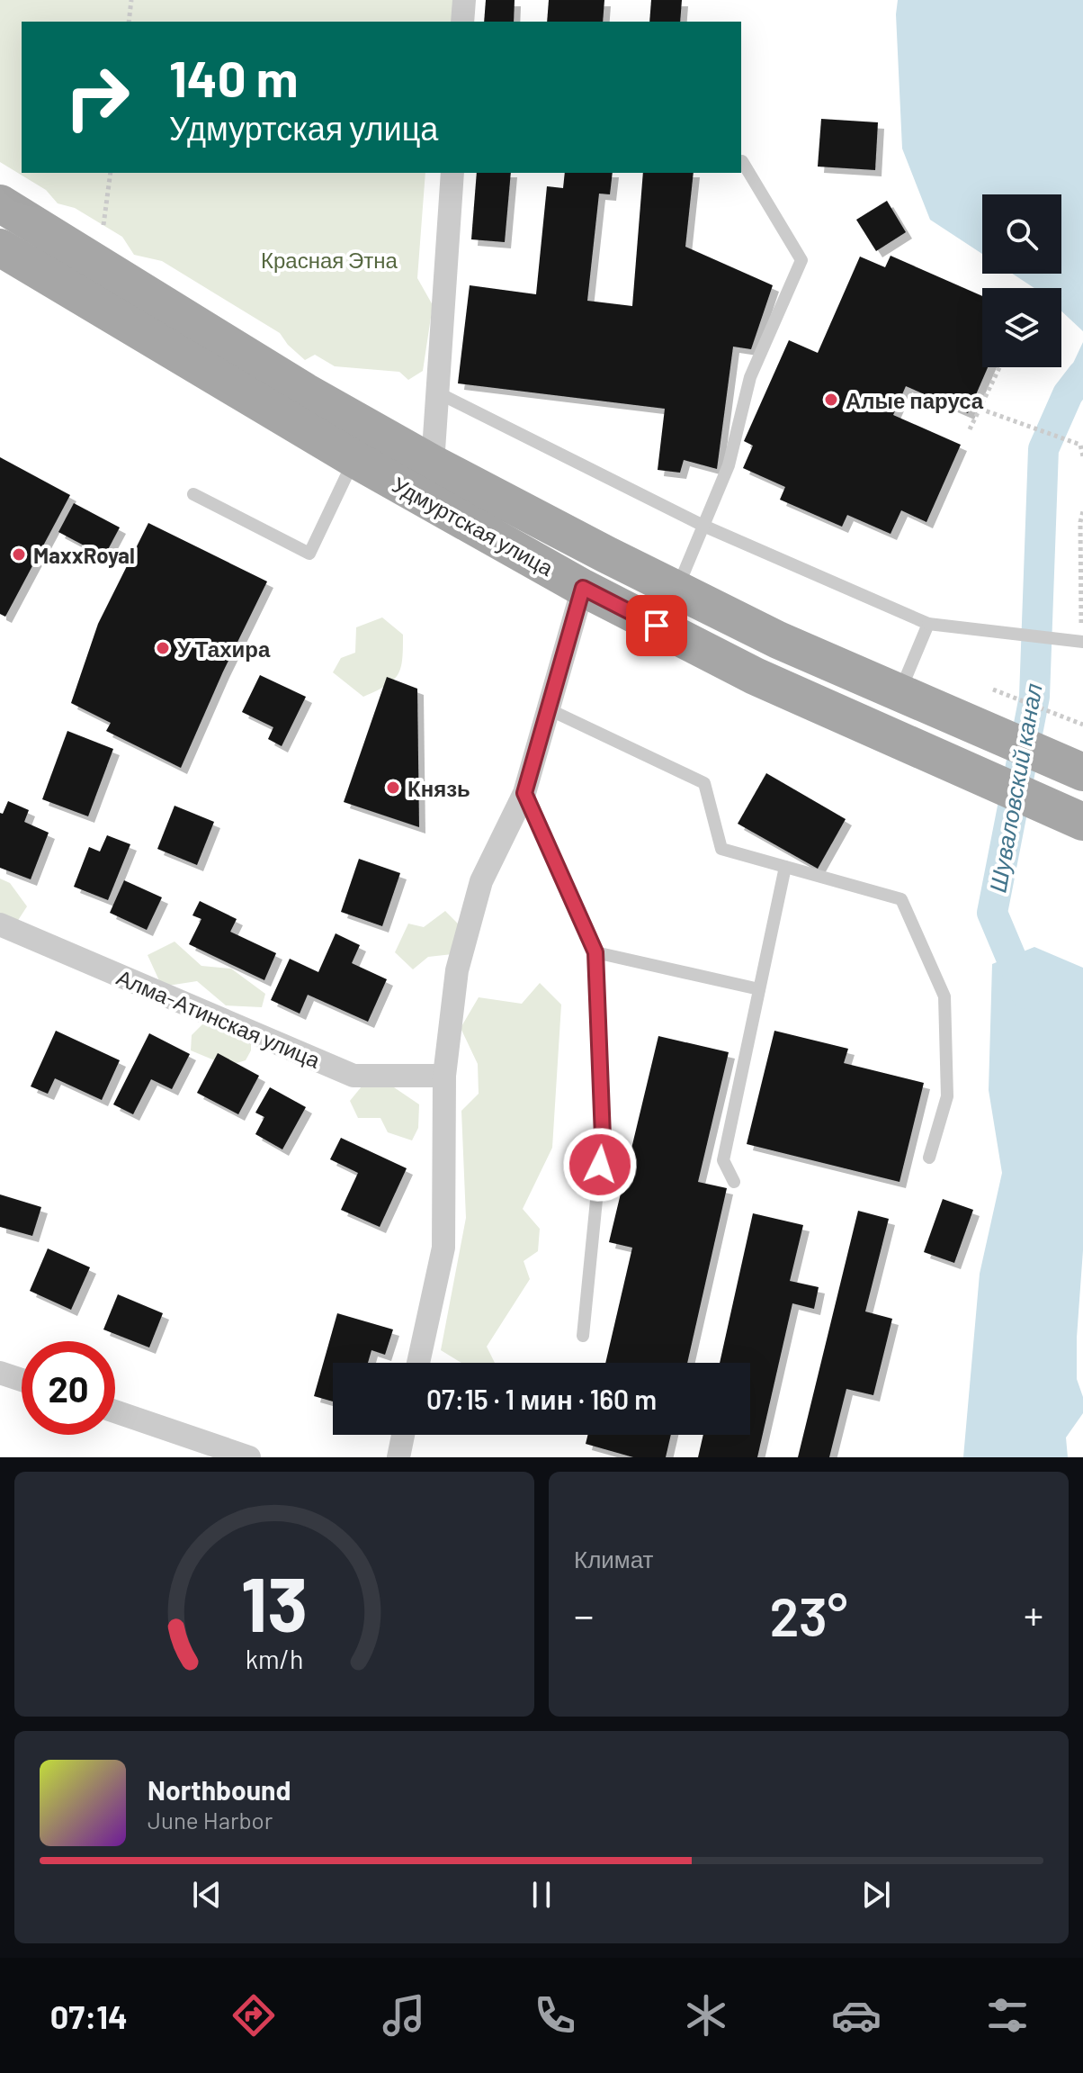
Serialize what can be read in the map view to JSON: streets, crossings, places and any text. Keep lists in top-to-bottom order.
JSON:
{
  "streets": {
    "main road": ["Удмуртская улица"],
    "street": ["Алма-Атинская улица"]
  },
  "water": ["Шуваловский канал"],
  "parks": ["Красная Этна"],
  "places": [
    "Алые паруса",
    "MaxxRoyal",
    "У Тахира",
    "Князь"
  ],
  "page": {
    "turn": ["140 m", "Удмуртская улица"],
    "limit": "20",
    "trip": "07:15 · 1 мин · 160 m",
    "tile": "Климат",
    "heat": ["−", "23°", "+"],
    "song": ["Northbound", "June Harbor"],
    "tabs": "07:14",
    "gauge": ["13", "km/h"]
  }
}
